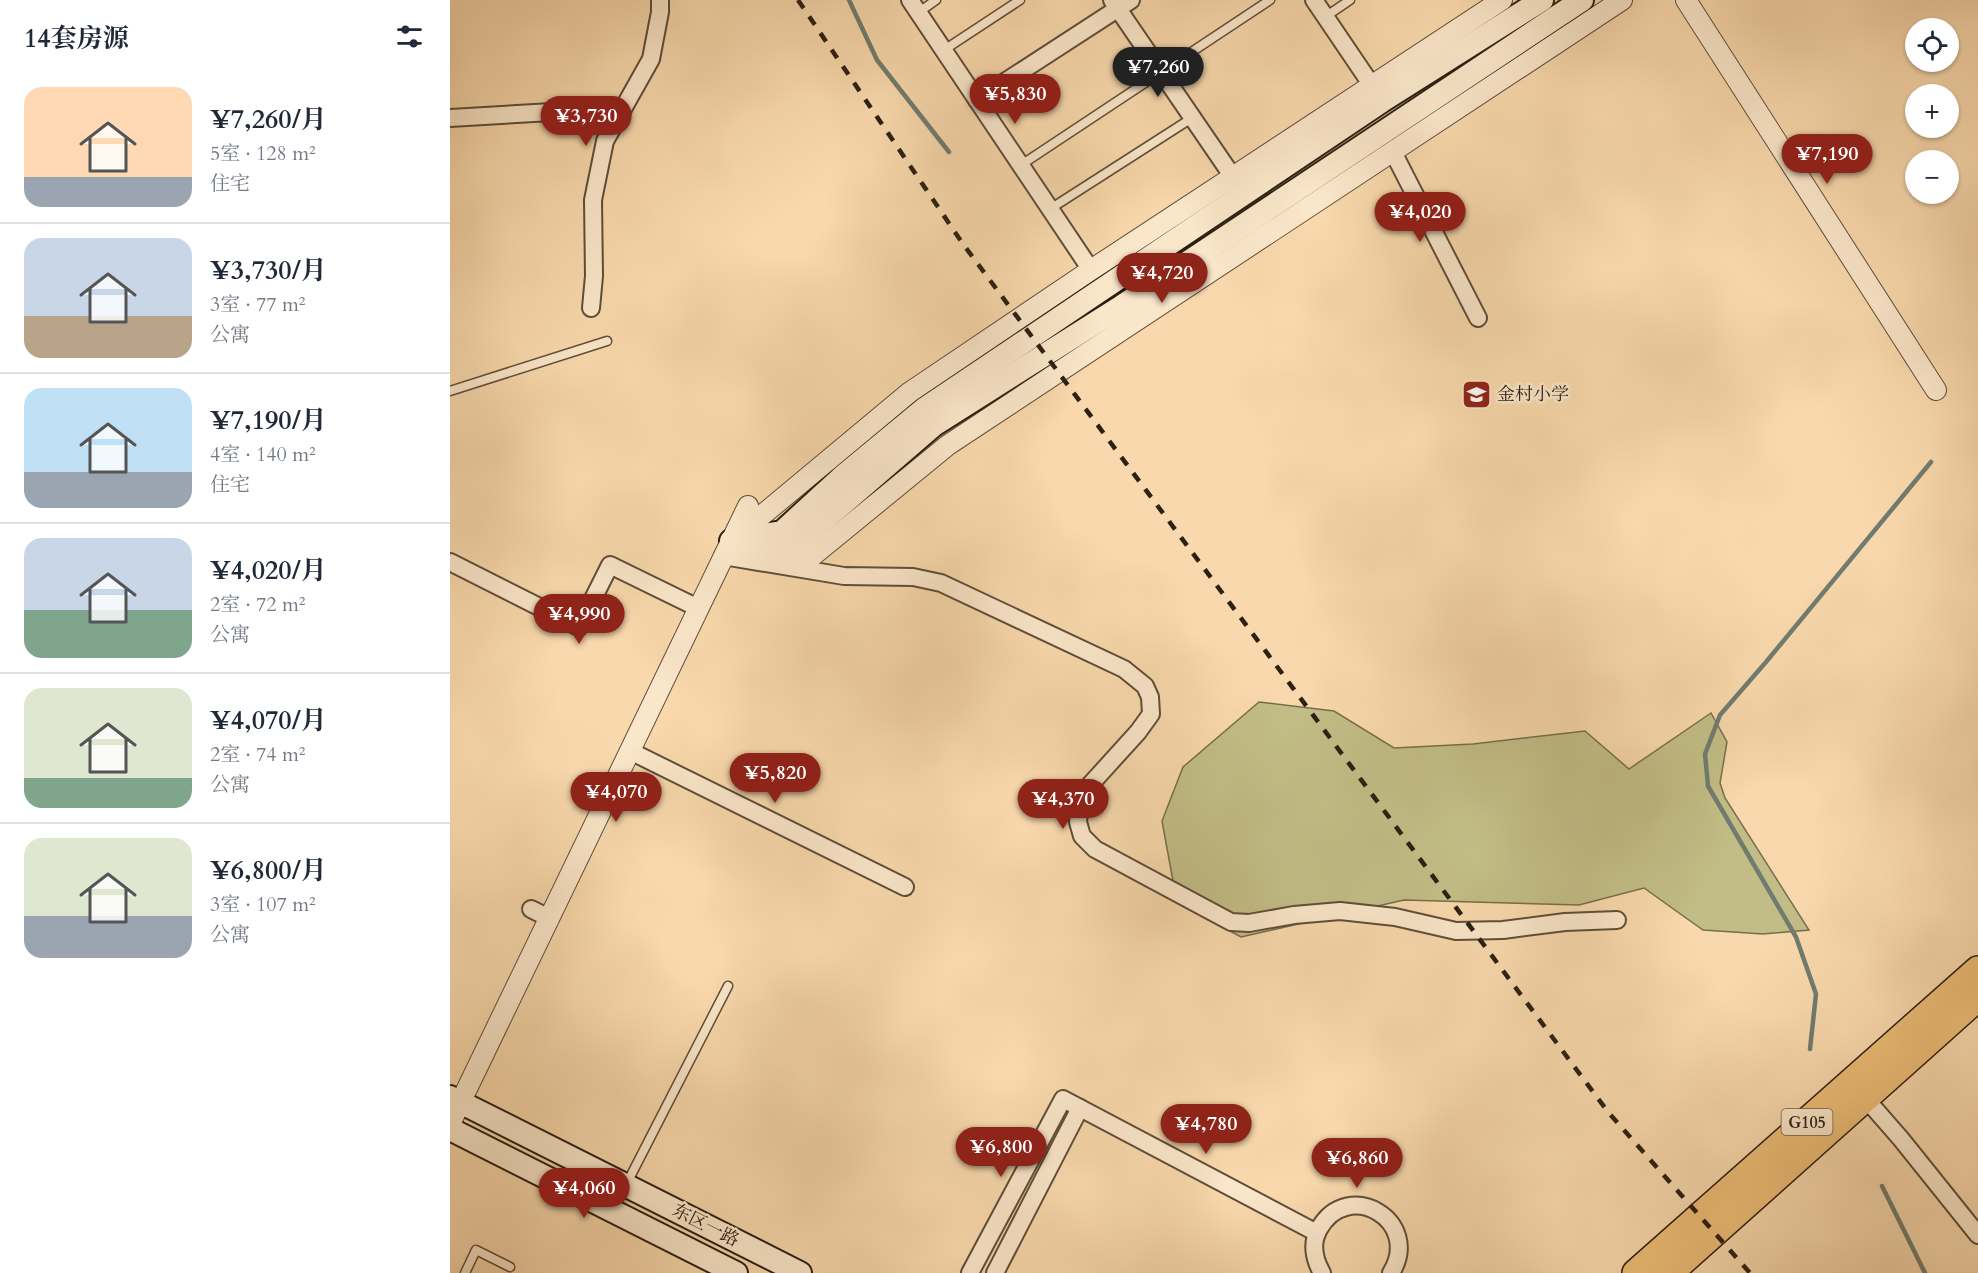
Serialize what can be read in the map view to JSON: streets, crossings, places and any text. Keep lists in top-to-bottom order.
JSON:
{
  "streets": {
    "highway": ["G105"],
    "main road": ["东区一路"]
  },
  "places": {
    "school or university": ["金村小学"]
  },
  "page": {
    "heading": "14套房源",
    "map_buttons": ["+", "−"],
    "price": [
      "¥7,260",
      "¥5,830",
      "¥3,730",
      "¥7,190",
      "¥4,020",
      "¥4,720",
      "¥4,990",
      "¥5,820",
      "¥4,070",
      "¥4,370",
      "¥4,780",
      "¥6,800",
      "¥6,860",
      "¥4,060"
    ],
    "list": [
      {
        "name": "¥7,260/月",
        "note": "5室 · 128 m² · 住宅"
      },
      {
        "name": "¥3,730/月",
        "note": "3室 · 77 m² · 公寓"
      },
      {
        "name": "¥7,190/月",
        "note": "4室 · 140 m² · 住宅"
      },
      {
        "name": "¥4,020/月",
        "note": "2室 · 72 m² · 公寓"
      },
      {
        "name": "¥4,070/月",
        "note": "2室 · 74 m² · 公寓"
      },
      {
        "name": "¥6,800/月",
        "note": "3室 · 107 m² · 公寓"
      }
    ]
  }
}
